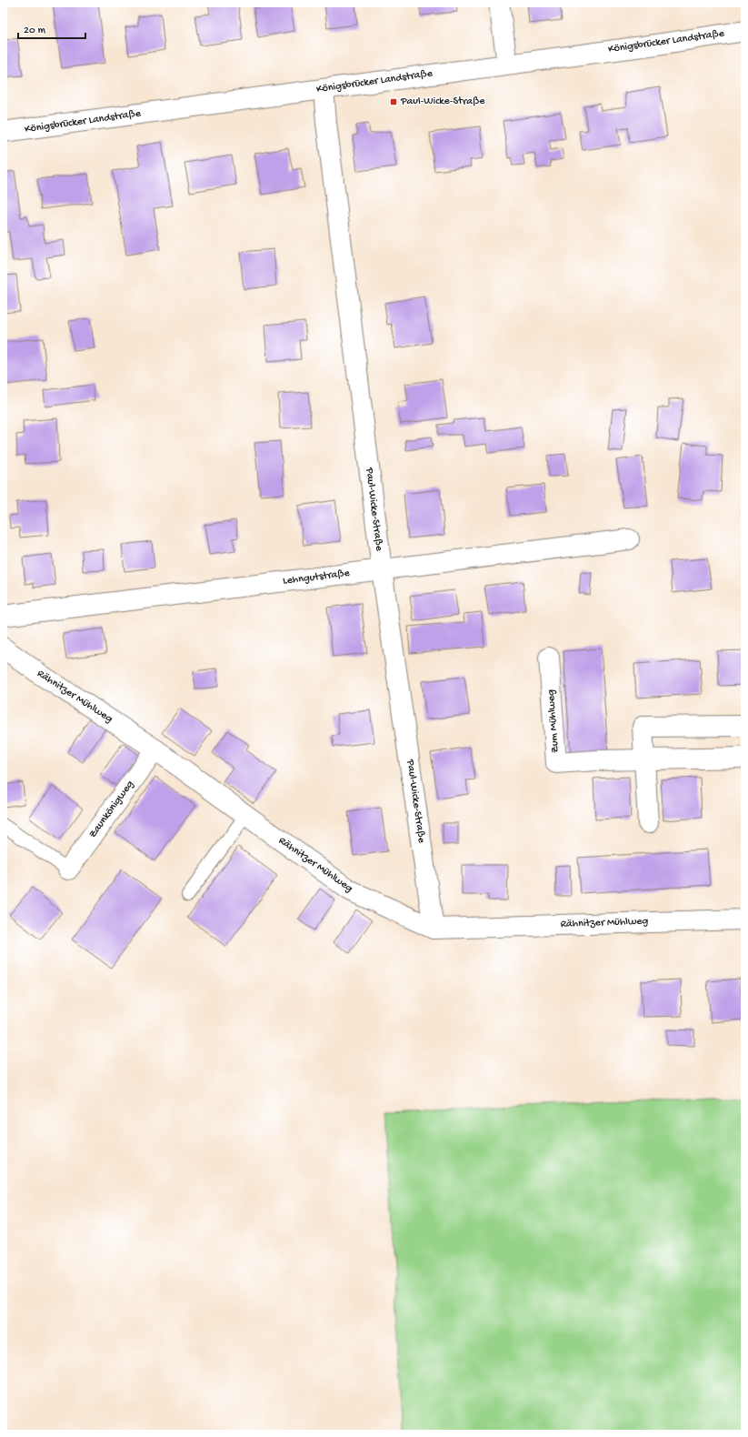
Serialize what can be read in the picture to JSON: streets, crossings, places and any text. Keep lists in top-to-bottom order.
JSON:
{
  "streets": {
    "street": [
      "Königsbrücker Landstraße",
      "Paul-Wicke-Straße",
      "Lehngutstraße",
      "Rähnitzer Mühlweg",
      "Zum Mühlweg",
      "Zaunkönigweg"
    ]
  },
  "crossings": [
    ["Königsbrücker Landstraße", "Paul-Wicke-Straße"],
    ["Paul-Wicke-Straße", "Lehngutstraße"],
    ["Paul-Wicke-Straße", "Rähnitzer Mühlweg"],
    ["Rähnitzer Mühlweg", "Zaunkönigweg"]
  ],
  "places": {
    "transit": ["Paul-Wicke-Straße"]
  },
  "scale_bar": "20 m"
}
